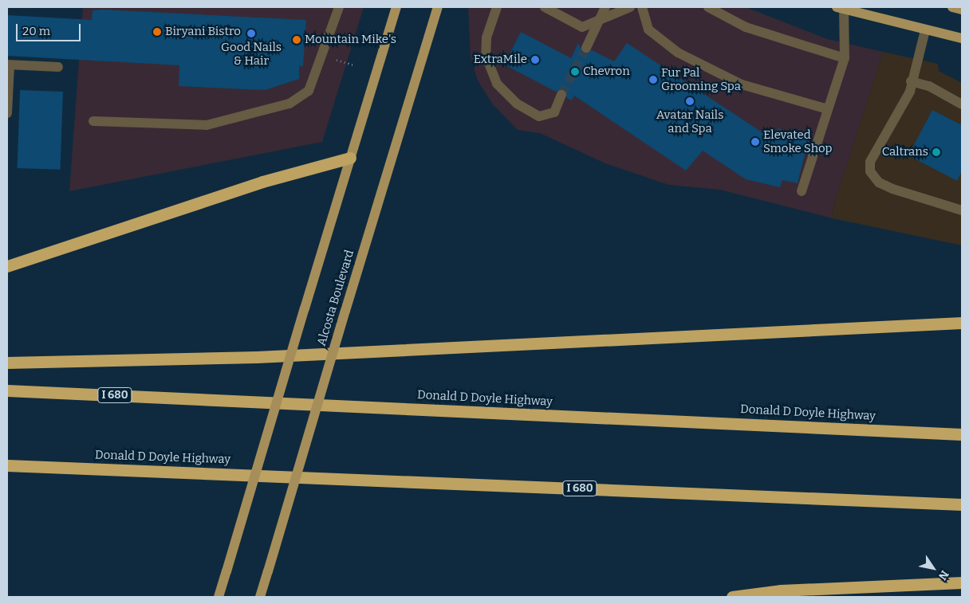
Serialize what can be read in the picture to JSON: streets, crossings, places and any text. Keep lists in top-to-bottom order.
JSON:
{
  "streets": {
    "highway": ["I 680", "Donald D Doyle Highway"],
    "main road": ["Alcosta Boulevard"]
  },
  "places": [
    "Biryani Bistro",
    "Good Nails & Hair",
    "Mountain Mike's",
    "ExtraMile",
    "Chevron",
    "Fur Pal Grooming Spa",
    "Avatar Nails and Spa",
    "Elevated Smoke Shop",
    "Caltrans"
  ],
  "scale_bar": "20 m",
  "north": "bottom right"
}
